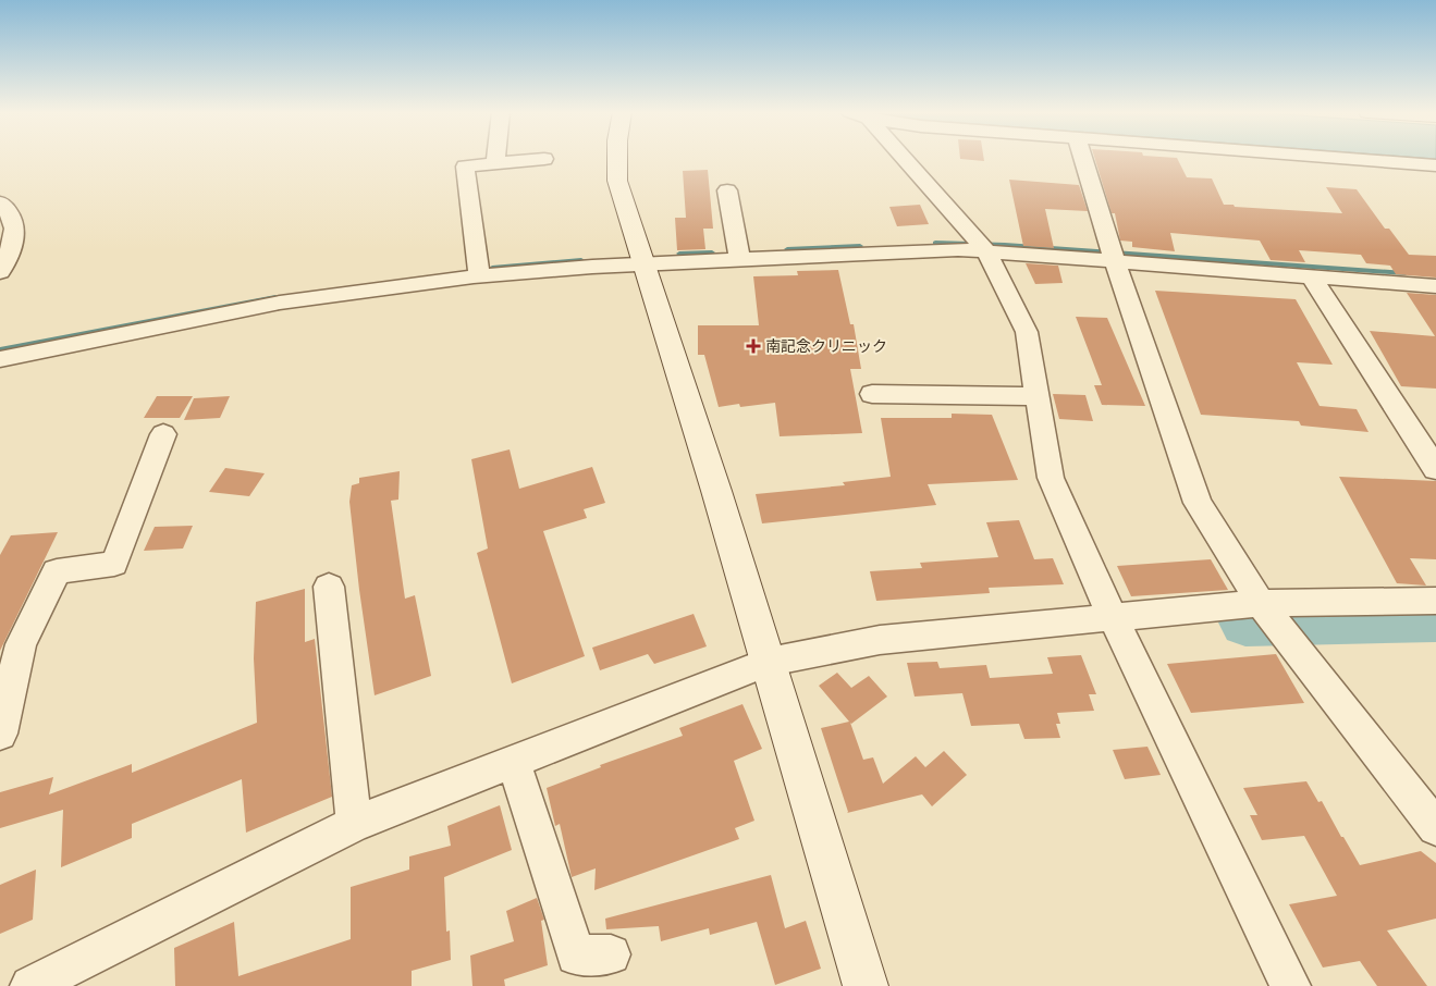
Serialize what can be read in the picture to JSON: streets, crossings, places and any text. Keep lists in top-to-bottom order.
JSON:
{
  "places": {
    "health": ["南記念クリニック"]
  }
}
